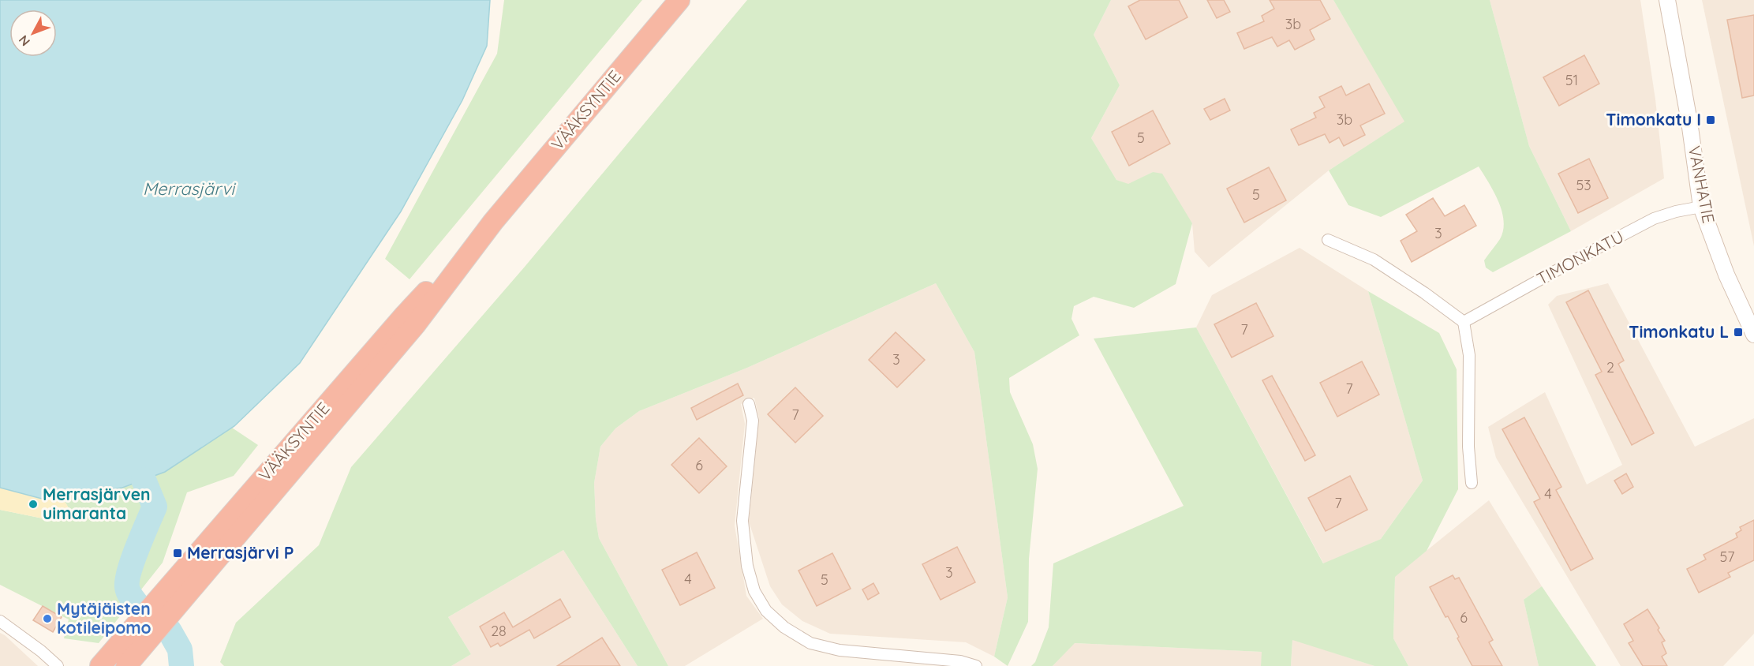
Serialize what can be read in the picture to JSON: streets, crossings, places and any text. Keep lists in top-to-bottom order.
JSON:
{
  "streets": {
    "highway": ["VÄÄKSYNTIE"],
    "street": ["VANHATIE", "TIMONKATU"]
  },
  "crossings": [
    ["VANHATIE", "TIMONKATU"]
  ],
  "water": ["Merrasjärvi"],
  "places": {
    "transit": ["Timonkatu I", "Timonkatu L", "Merrasjärvi P"],
    "other": ["Merrasjärven uimaranta", "Mytäjäisten kotileipomo"]
  },
  "house_numbers": [
    "3b",
    "51",
    "3b",
    "5",
    "53",
    "5",
    "3",
    "7",
    "3",
    "2",
    "7",
    "7",
    "6",
    "4",
    "7",
    "57",
    "3",
    "4",
    "5",
    "6",
    "28"
  ],
  "north": "bottom left"
}
